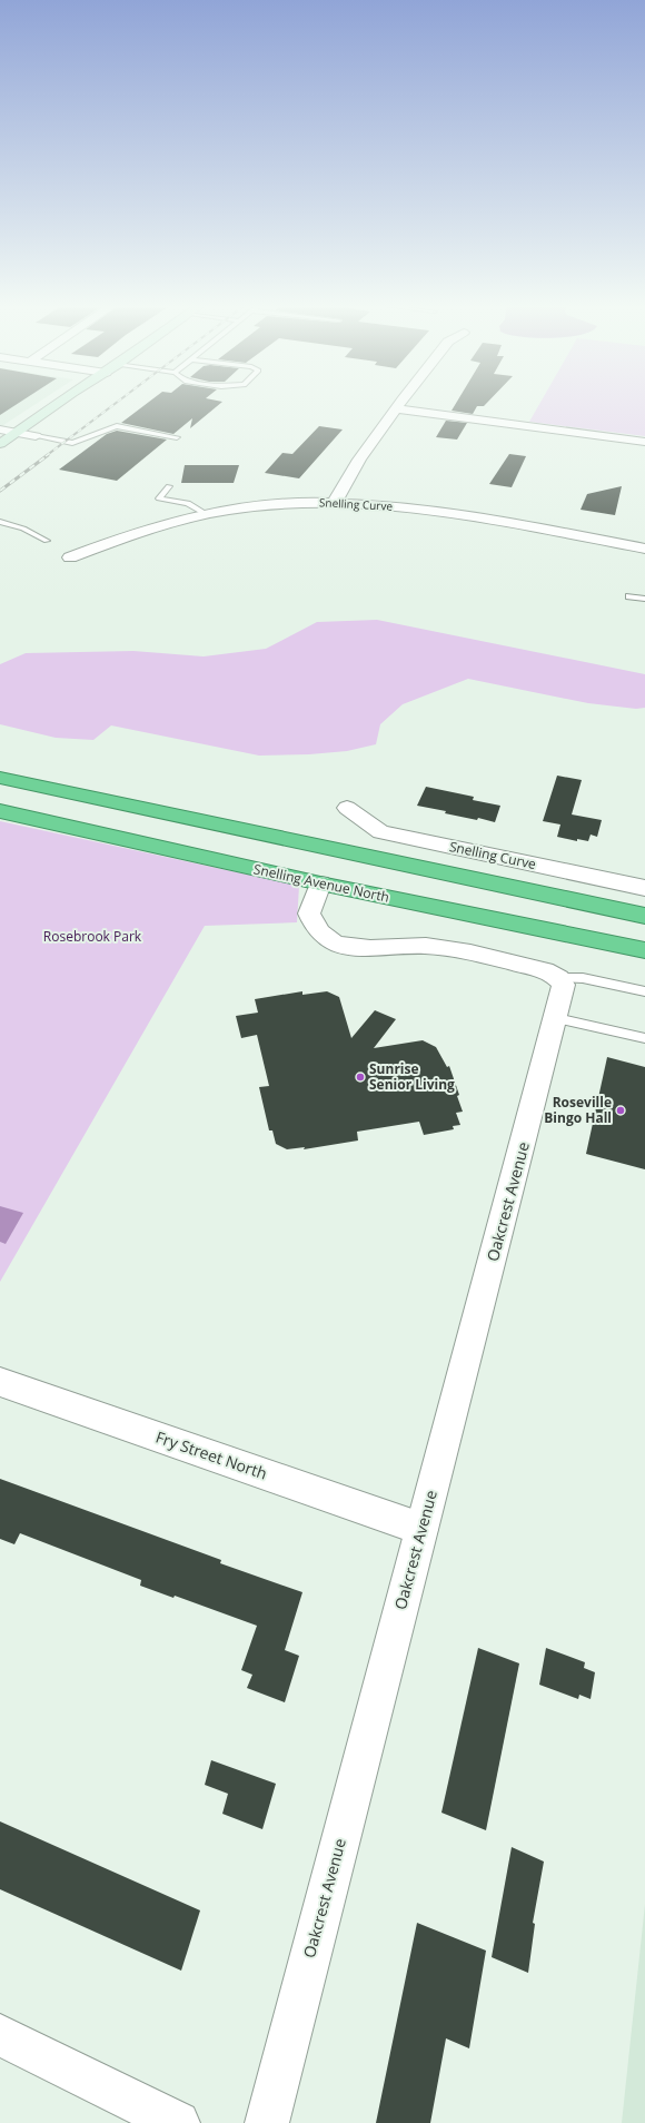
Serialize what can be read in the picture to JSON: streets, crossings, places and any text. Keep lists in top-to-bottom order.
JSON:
{
  "streets": {
    "highway": ["Snelling Avenue North"],
    "street": ["Snelling Curve", "Oakcrest Avenue", "Fry Street North"]
  },
  "crossings": [
    ["Oakcrest Avenue", "Fry Street North"]
  ],
  "parks": ["Rosebrook Park"],
  "places": ["Sunrise Senior Living", "Roseville Bingo Hall"]
}
